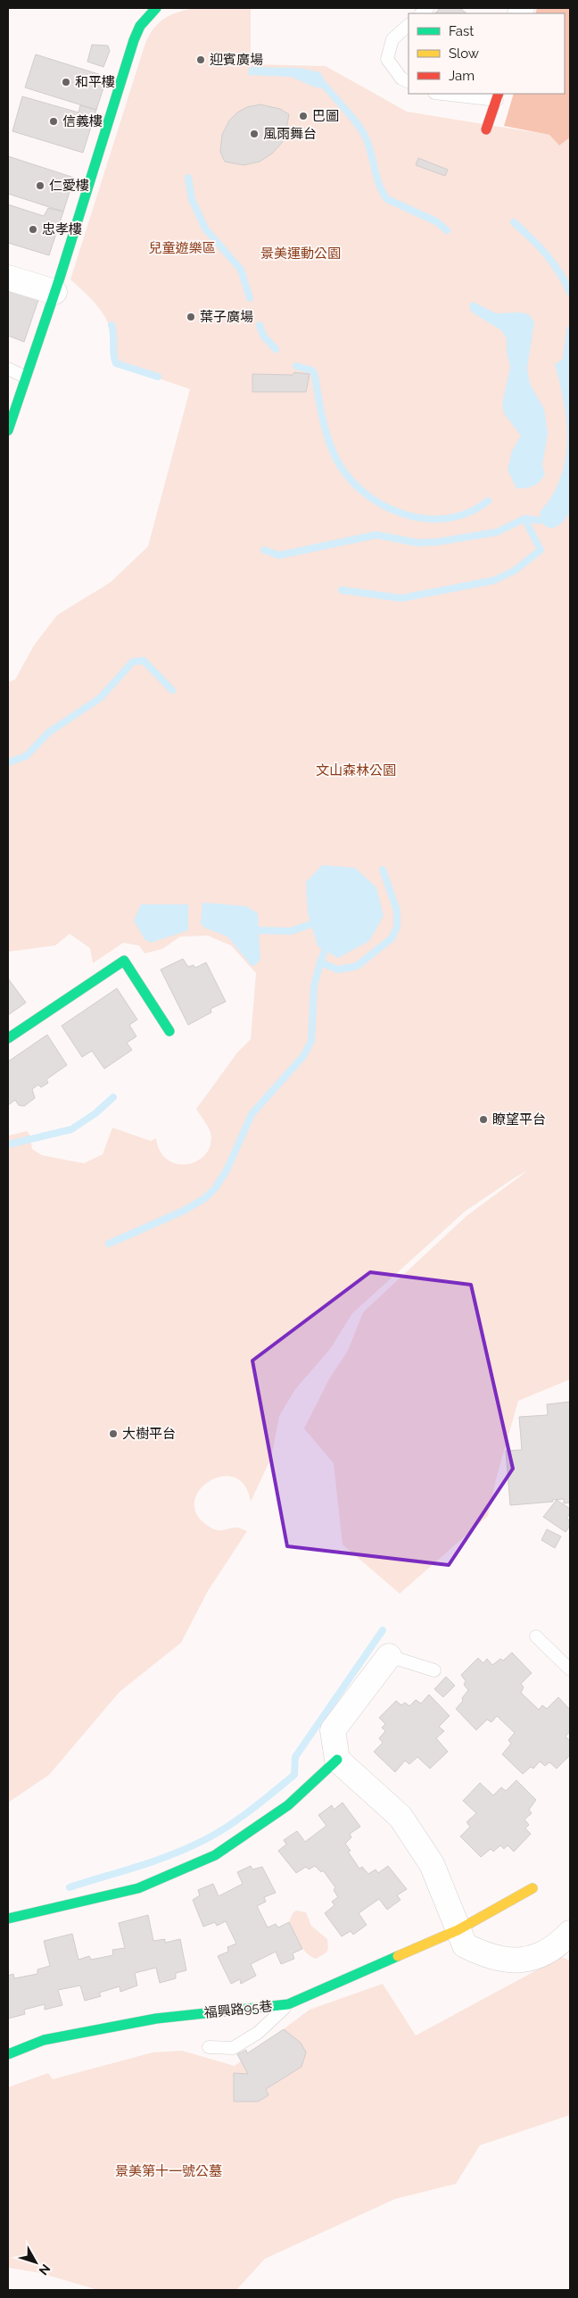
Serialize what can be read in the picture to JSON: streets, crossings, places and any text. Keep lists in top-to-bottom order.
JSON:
{
  "streets": {
    "street": ["福興路95巷"]
  },
  "parks": [
    "兒童遊樂區",
    "景美運動公園",
    "文山森林公園",
    "景美第十一號公墓"
  ],
  "places": [
    "迎賓廣場",
    "和平樓",
    "巴圖",
    "信義樓",
    "風雨舞台",
    "仁愛樓",
    "忠孝樓",
    "葉子廣場",
    "瞭望平台",
    "大樹平台"
  ],
  "legend": ["Fast", "Slow", "Jam"],
  "north": "bottom right"
}
